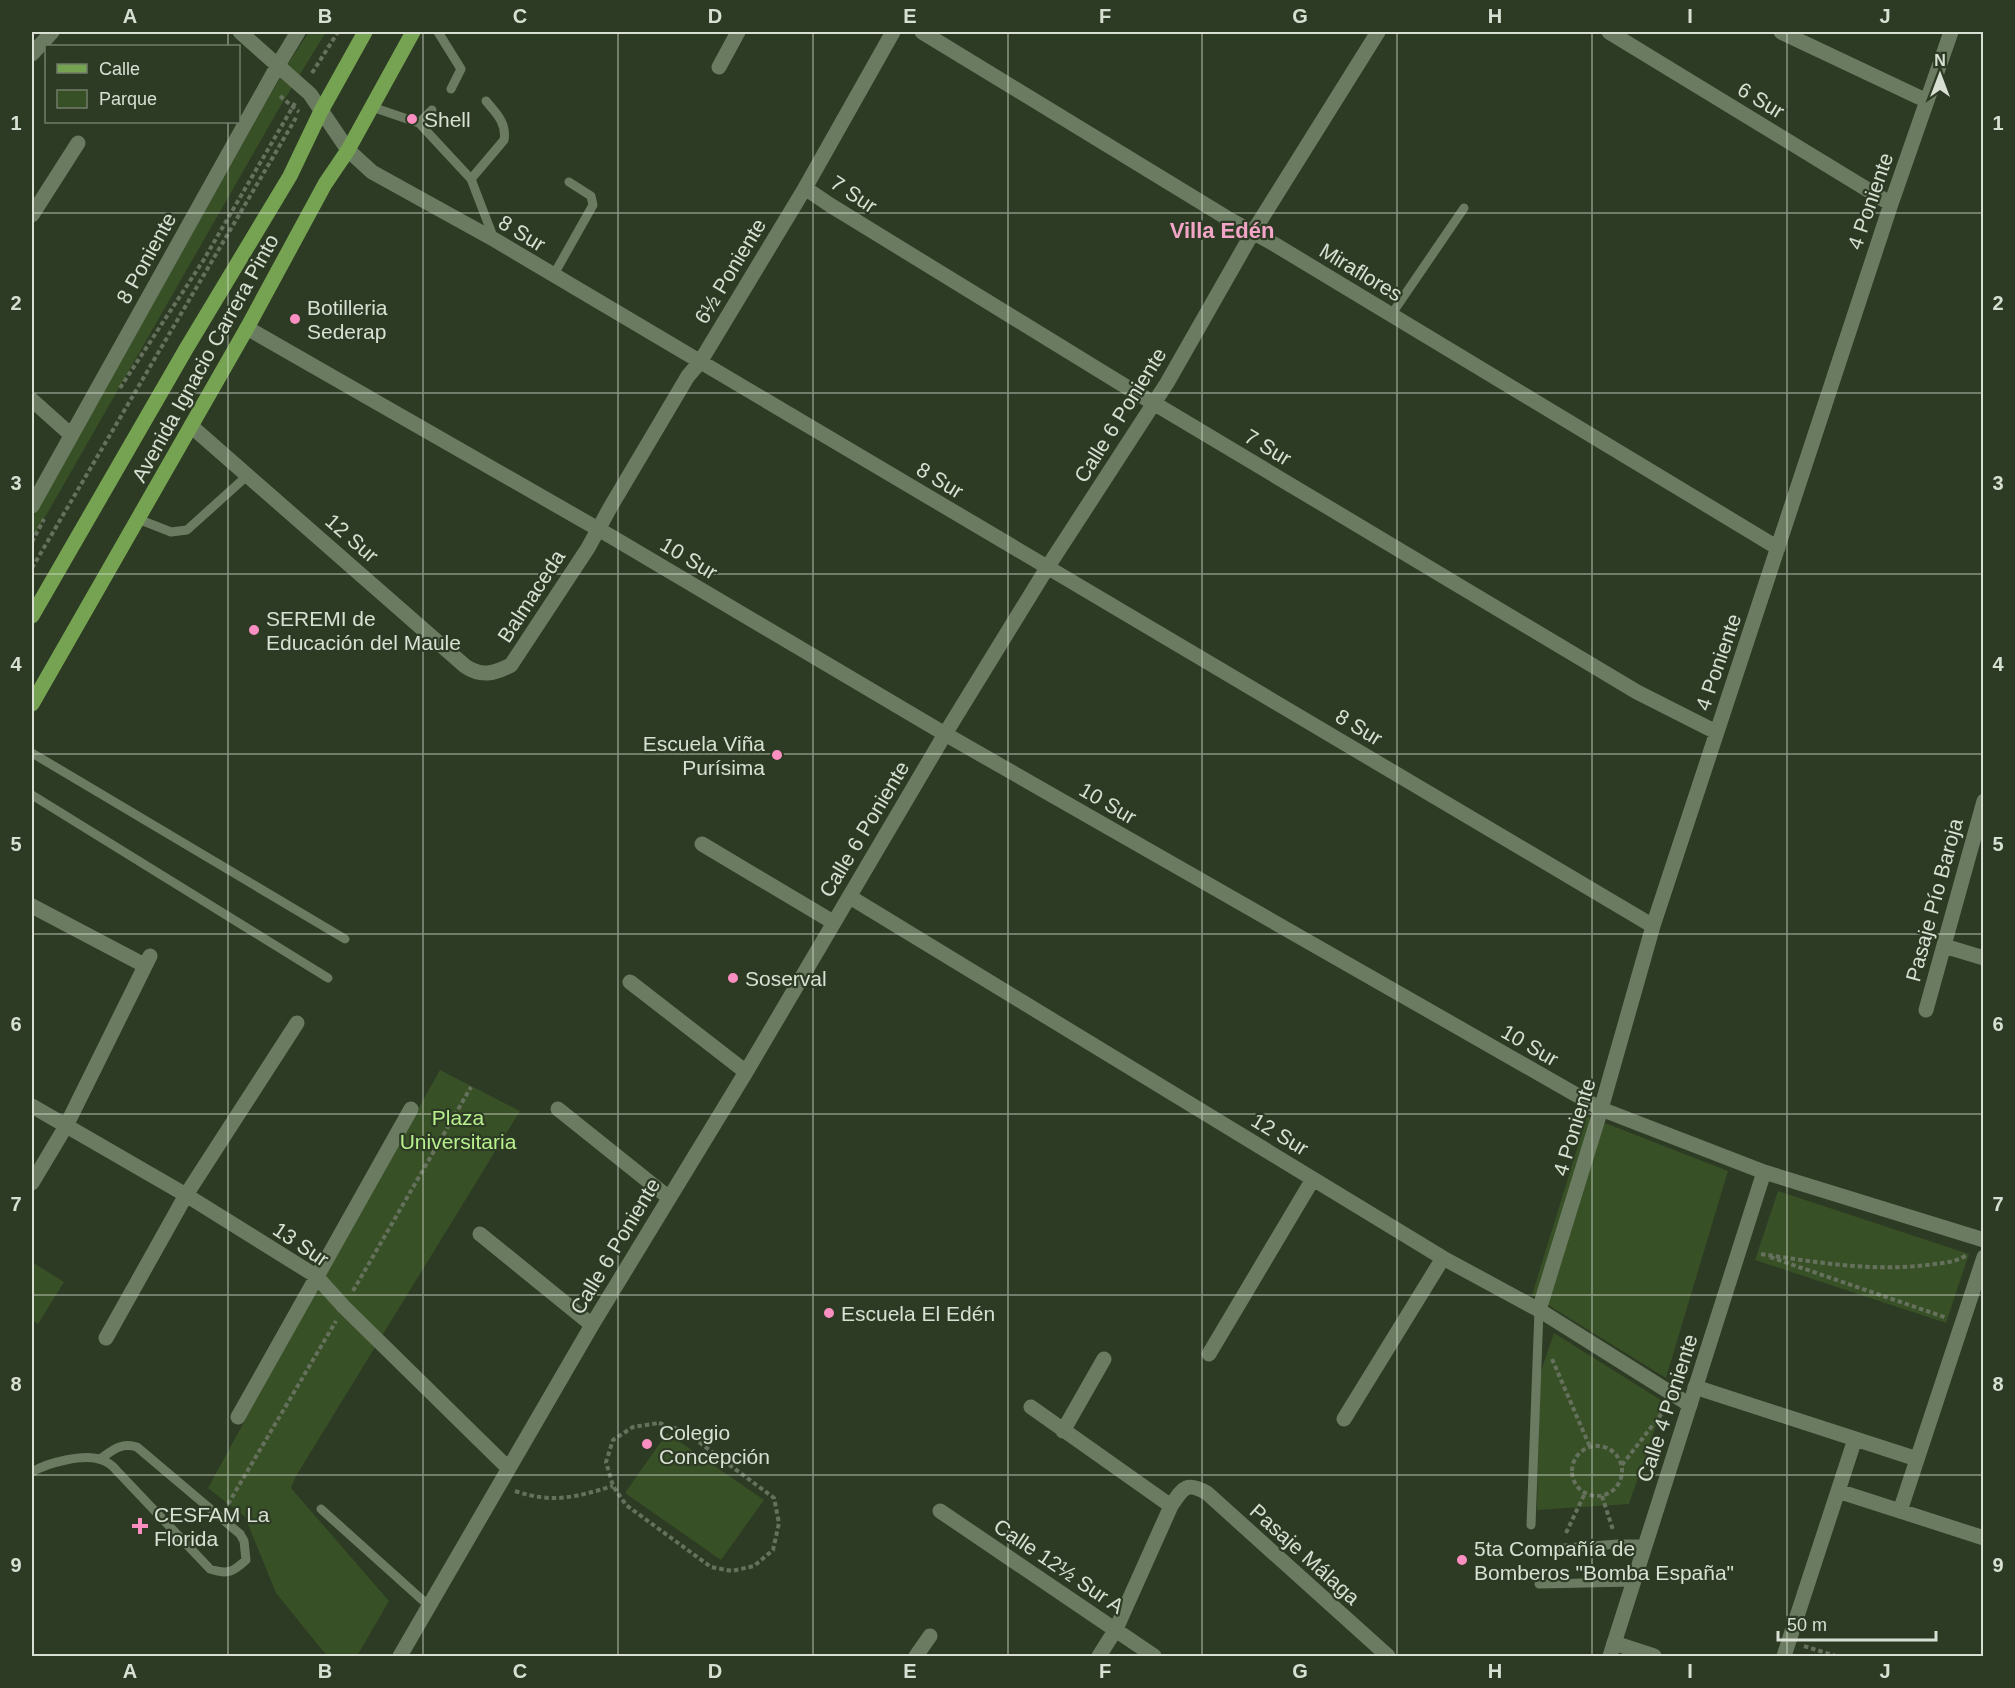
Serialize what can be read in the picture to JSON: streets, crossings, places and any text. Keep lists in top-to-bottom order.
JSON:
{
  "streets": {
    "main road": ["Avenida Ignacio Carrera Pinto"],
    "street": [
      "6 Sur",
      "7 Sur",
      "4 Poniente",
      "8 Sur",
      "8 Poniente",
      "6½ Poniente",
      "Miraflores",
      "Calle 6 Poniente",
      "12 Sur",
      "10 Sur",
      "Balmaceda",
      "Pasaje Pío Baroja",
      "13 Sur",
      "Calle 4 Poniente",
      "Pasaje Málaga",
      "Calle 12½ Sur A"
    ]
  },
  "crossings": [
    ["6 Sur", "4 Poniente"],
    ["7 Sur", "4 Poniente"],
    ["7 Sur", "6½ Poniente"],
    ["7 Sur", "Calle 6 Poniente"],
    ["4 Poniente", "8 Sur"],
    ["4 Poniente", "Miraflores"],
    ["4 Poniente", "12 Sur"],
    ["4 Poniente", "10 Sur"],
    ["8 Sur", "8 Poniente"],
    ["8 Sur", "6½ Poniente"],
    ["8 Sur", "Avenida Ignacio Carrera Pinto"],
    ["8 Sur", "Calle 6 Poniente"],
    ["6½ Poniente", "10 Sur"],
    ["6½ Poniente", "Balmaceda"],
    ["Miraflores", "Calle 6 Poniente"],
    ["Avenida Ignacio Carrera Pinto", "12 Sur"],
    ["Avenida Ignacio Carrera Pinto", "10 Sur"],
    ["Calle 6 Poniente", "12 Sur"],
    ["Calle 6 Poniente", "10 Sur"],
    ["Calle 6 Poniente", "13 Sur"],
    ["12 Sur", "Balmaceda"],
    ["12 Sur", "Calle 4 Poniente"],
    ["10 Sur", "Balmaceda"],
    ["10 Sur", "Calle 4 Poniente"]
  ],
  "districts": ["Villa Edén"],
  "parks": ["Plaza Universitaria"],
  "places": {
    "other": [
      "Shell",
      "Botilleria Sederap",
      "SEREMI de Educación del Maule",
      "Escuela Viña Purísima",
      "Soserval",
      "Escuela El Edén",
      "Colegio Concepción",
      "5ta Compañía de Bomberos \"Bomba España\""
    ],
    "health": ["CESFAM La Florida"]
  },
  "legend": ["Calle", "Parque"],
  "scale_bar": "50 m",
  "north": "top",
  "grid": {
    "columns": [
      "A",
      "B",
      "C",
      "D",
      "E",
      "F",
      "G",
      "H",
      "I",
      "J"
    ],
    "rows": [
      "1",
      "2",
      "3",
      "4",
      "5",
      "6",
      "7",
      "8",
      "9"
    ]
  }
}
